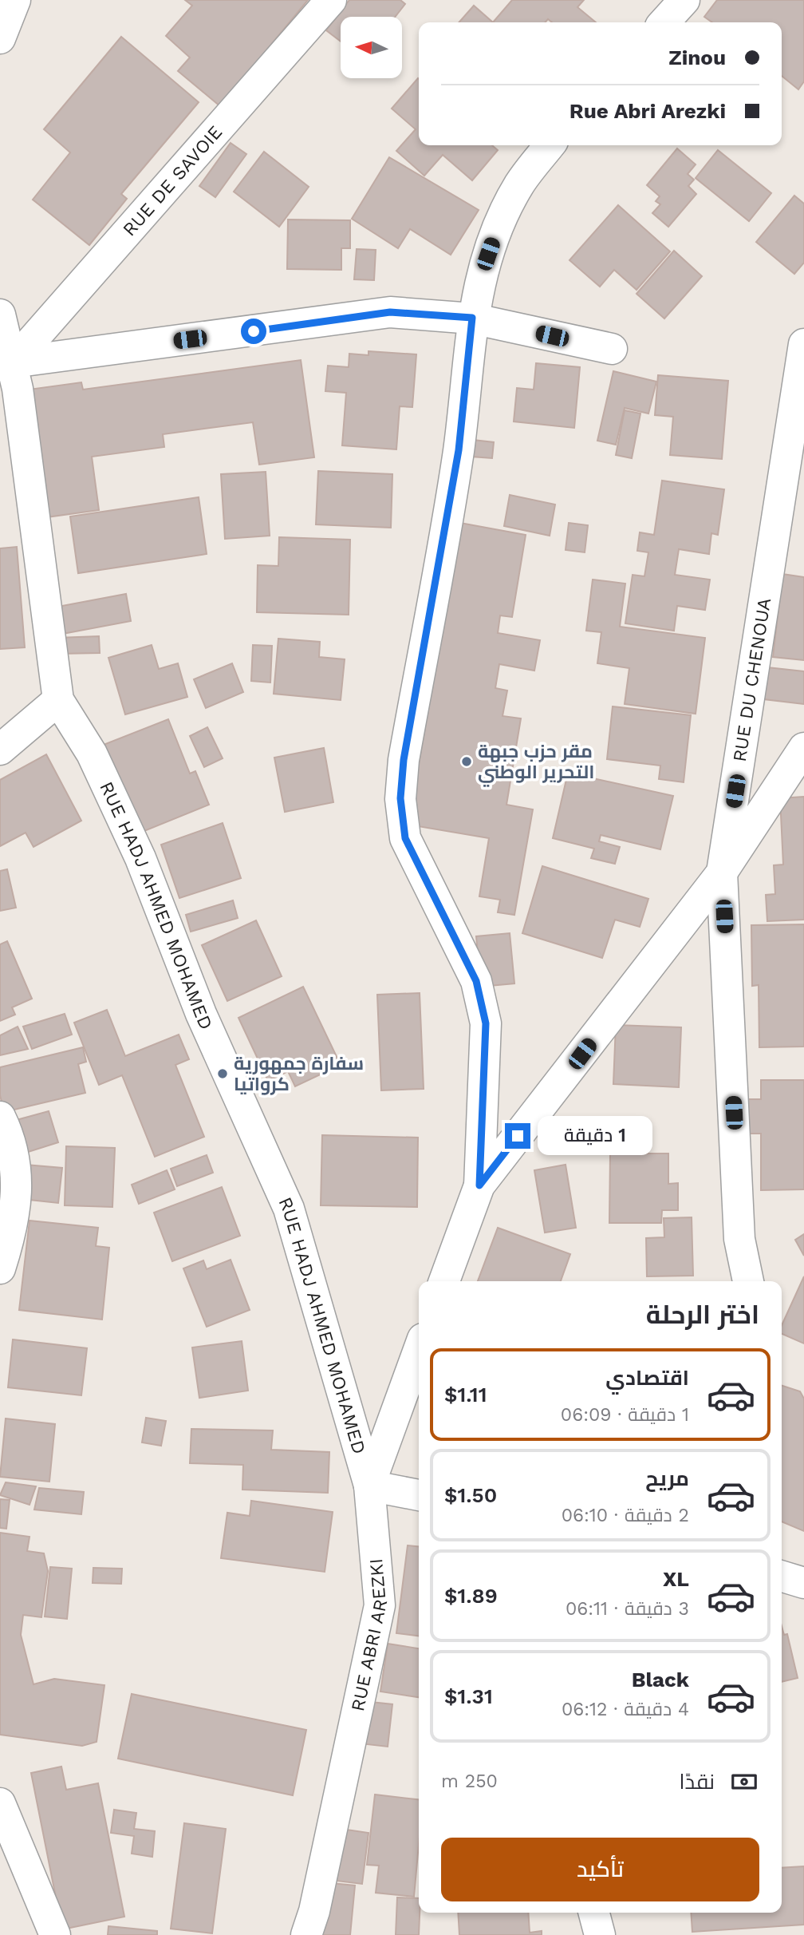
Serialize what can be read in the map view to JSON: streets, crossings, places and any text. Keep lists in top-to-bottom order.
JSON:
{
  "streets": {
    "street": [
      "RUE DE SAVOIE",
      "RUE DU CHENOUA",
      "RUE HADJ AHMED MOHAMED",
      "RUE ABRI AREZKI"
    ]
  },
  "crossings": [
    ["RUE DE SAVOIE", "RUE HADJ AHMED MOHAMED"],
    ["RUE HADJ AHMED MOHAMED", "RUE ABRI AREZKI"]
  ],
  "places": ["مقر حزب جبهة التحرير الوطني", "سفارة جمهورية كرواتيا"],
  "north": "left",
  "page": {
    "banner": ["Zinou", "Rue Abri Arezki"],
    "bubble": "1 دقيقة",
    "heading": "اختر الرحلة",
    "list": [
      {
        "name": "اقتصادي",
        "note": "1 دقيقة · 06:09",
        "value": "$1.11"
      },
      {
        "name": "مريح",
        "note": "2 دقيقة · 06:10",
        "value": "$1.50"
      },
      {
        "name": "XL",
        "note": "3 دقيقة · 06:11",
        "value": "$1.89"
      },
      {
        "name": "Black",
        "note": "4 دقيقة · 06:12",
        "value": "$1.31"
      }
    ],
    "pay": ["نقدًا", "250 m"],
    "buttons": "تأكيد"
  }
}
